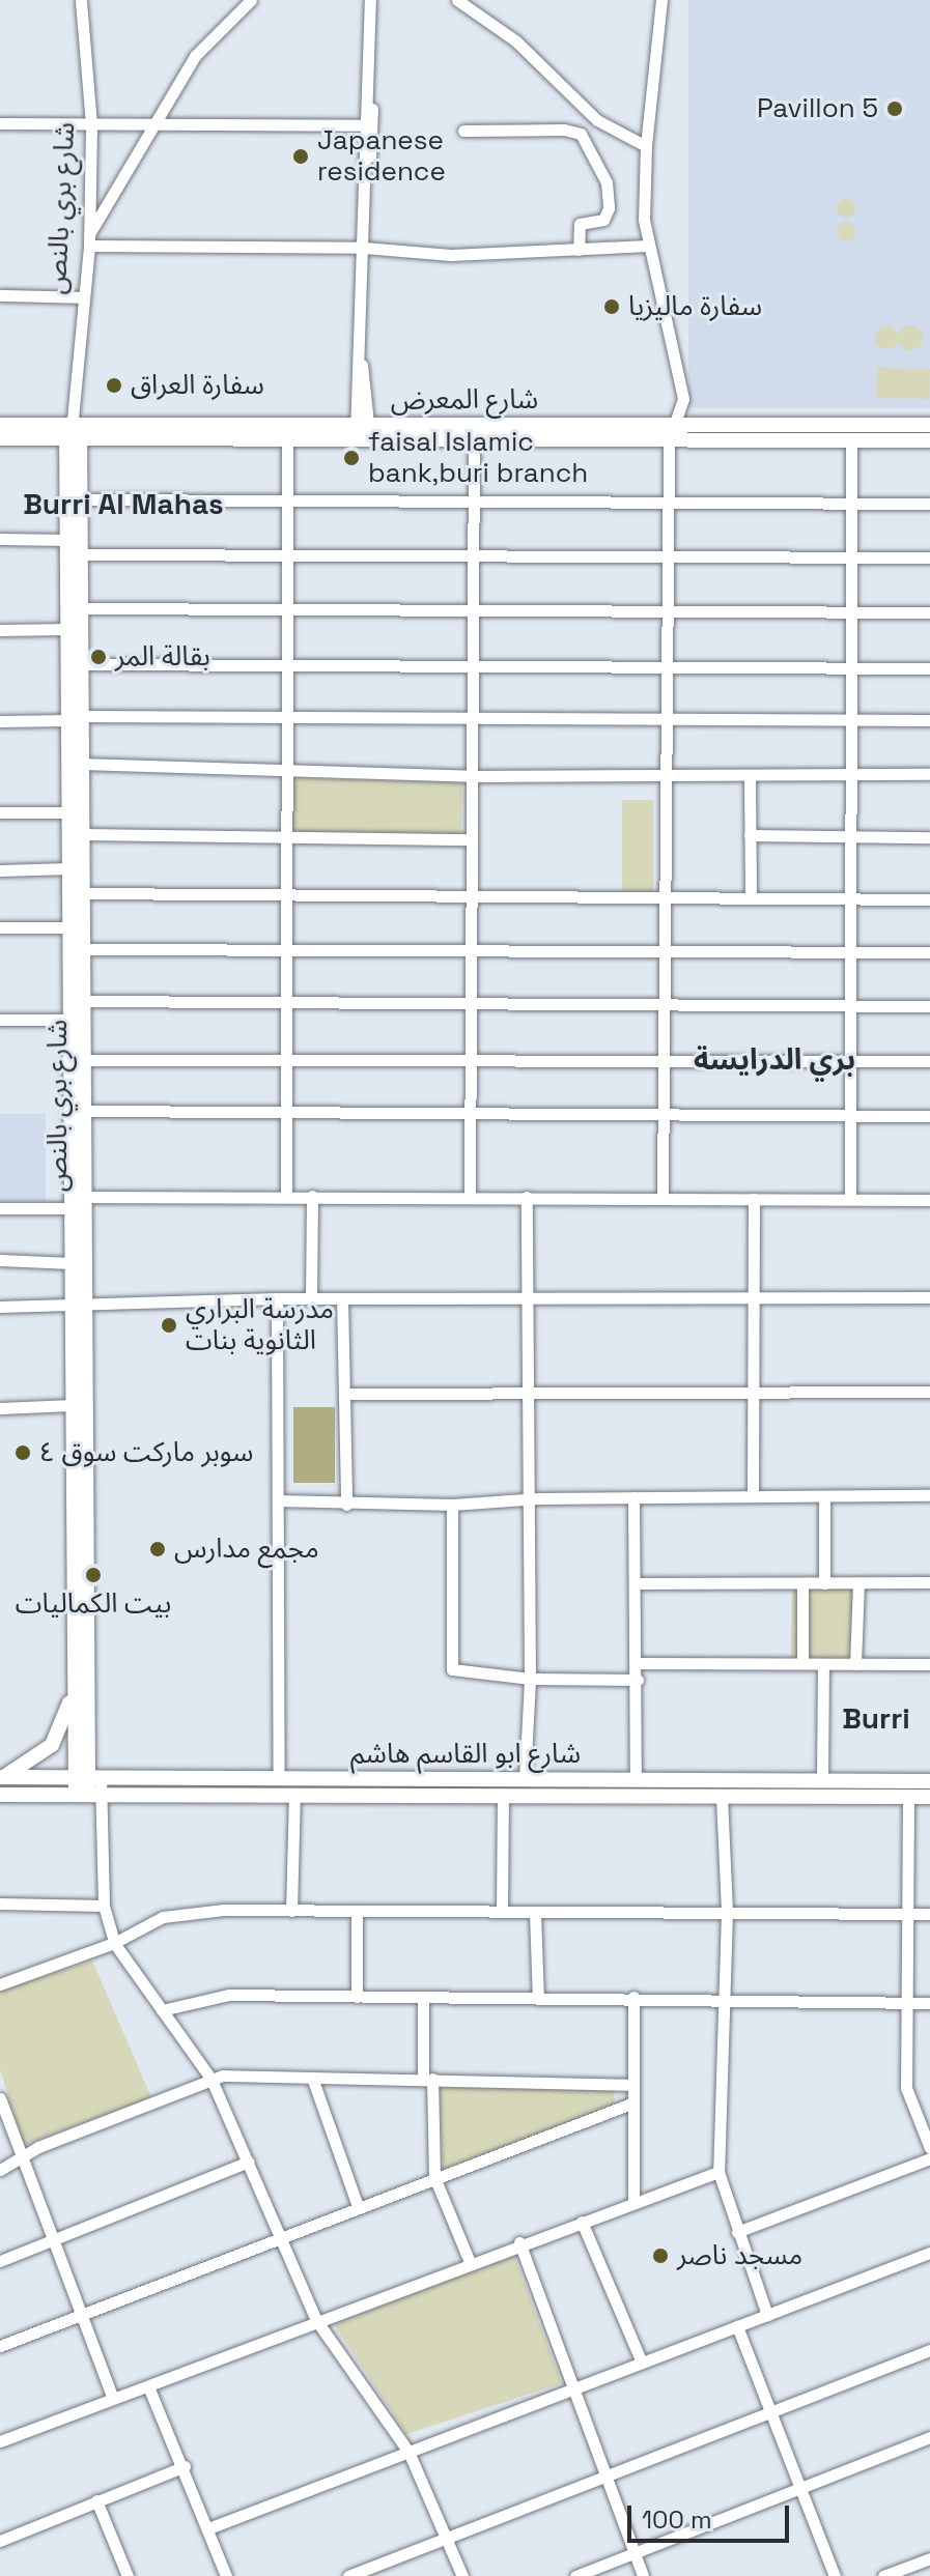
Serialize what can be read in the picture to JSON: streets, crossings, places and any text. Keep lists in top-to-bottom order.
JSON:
{
  "streets": {
    "main road": ["شارع بري بالنص", "شارع المعرض", "شارع ابو القاسم هاشم"]
  },
  "crossings": [
    ["شارع بري بالنص", "شارع المعرض"],
    ["شارع بري بالنص", "شارع ابو القاسم هاشم"]
  ],
  "districts": ["Burri Al Mahas", "بري الدرايسة", "Burri"],
  "places": [
    "Pavillon 5",
    "Japanese residence",
    "سفارة ماليزيا",
    "سفارة العراق",
    "faisal Islamic bank,buri branch",
    "بقالة المر",
    "مدرسة البراري الثانوية بنات",
    "سوبر ماركت سوق ٤",
    "مجمع مدارس",
    "بيت الكماليات",
    "مسجد ناصر"
  ],
  "scale_bar": "100 m"
}
